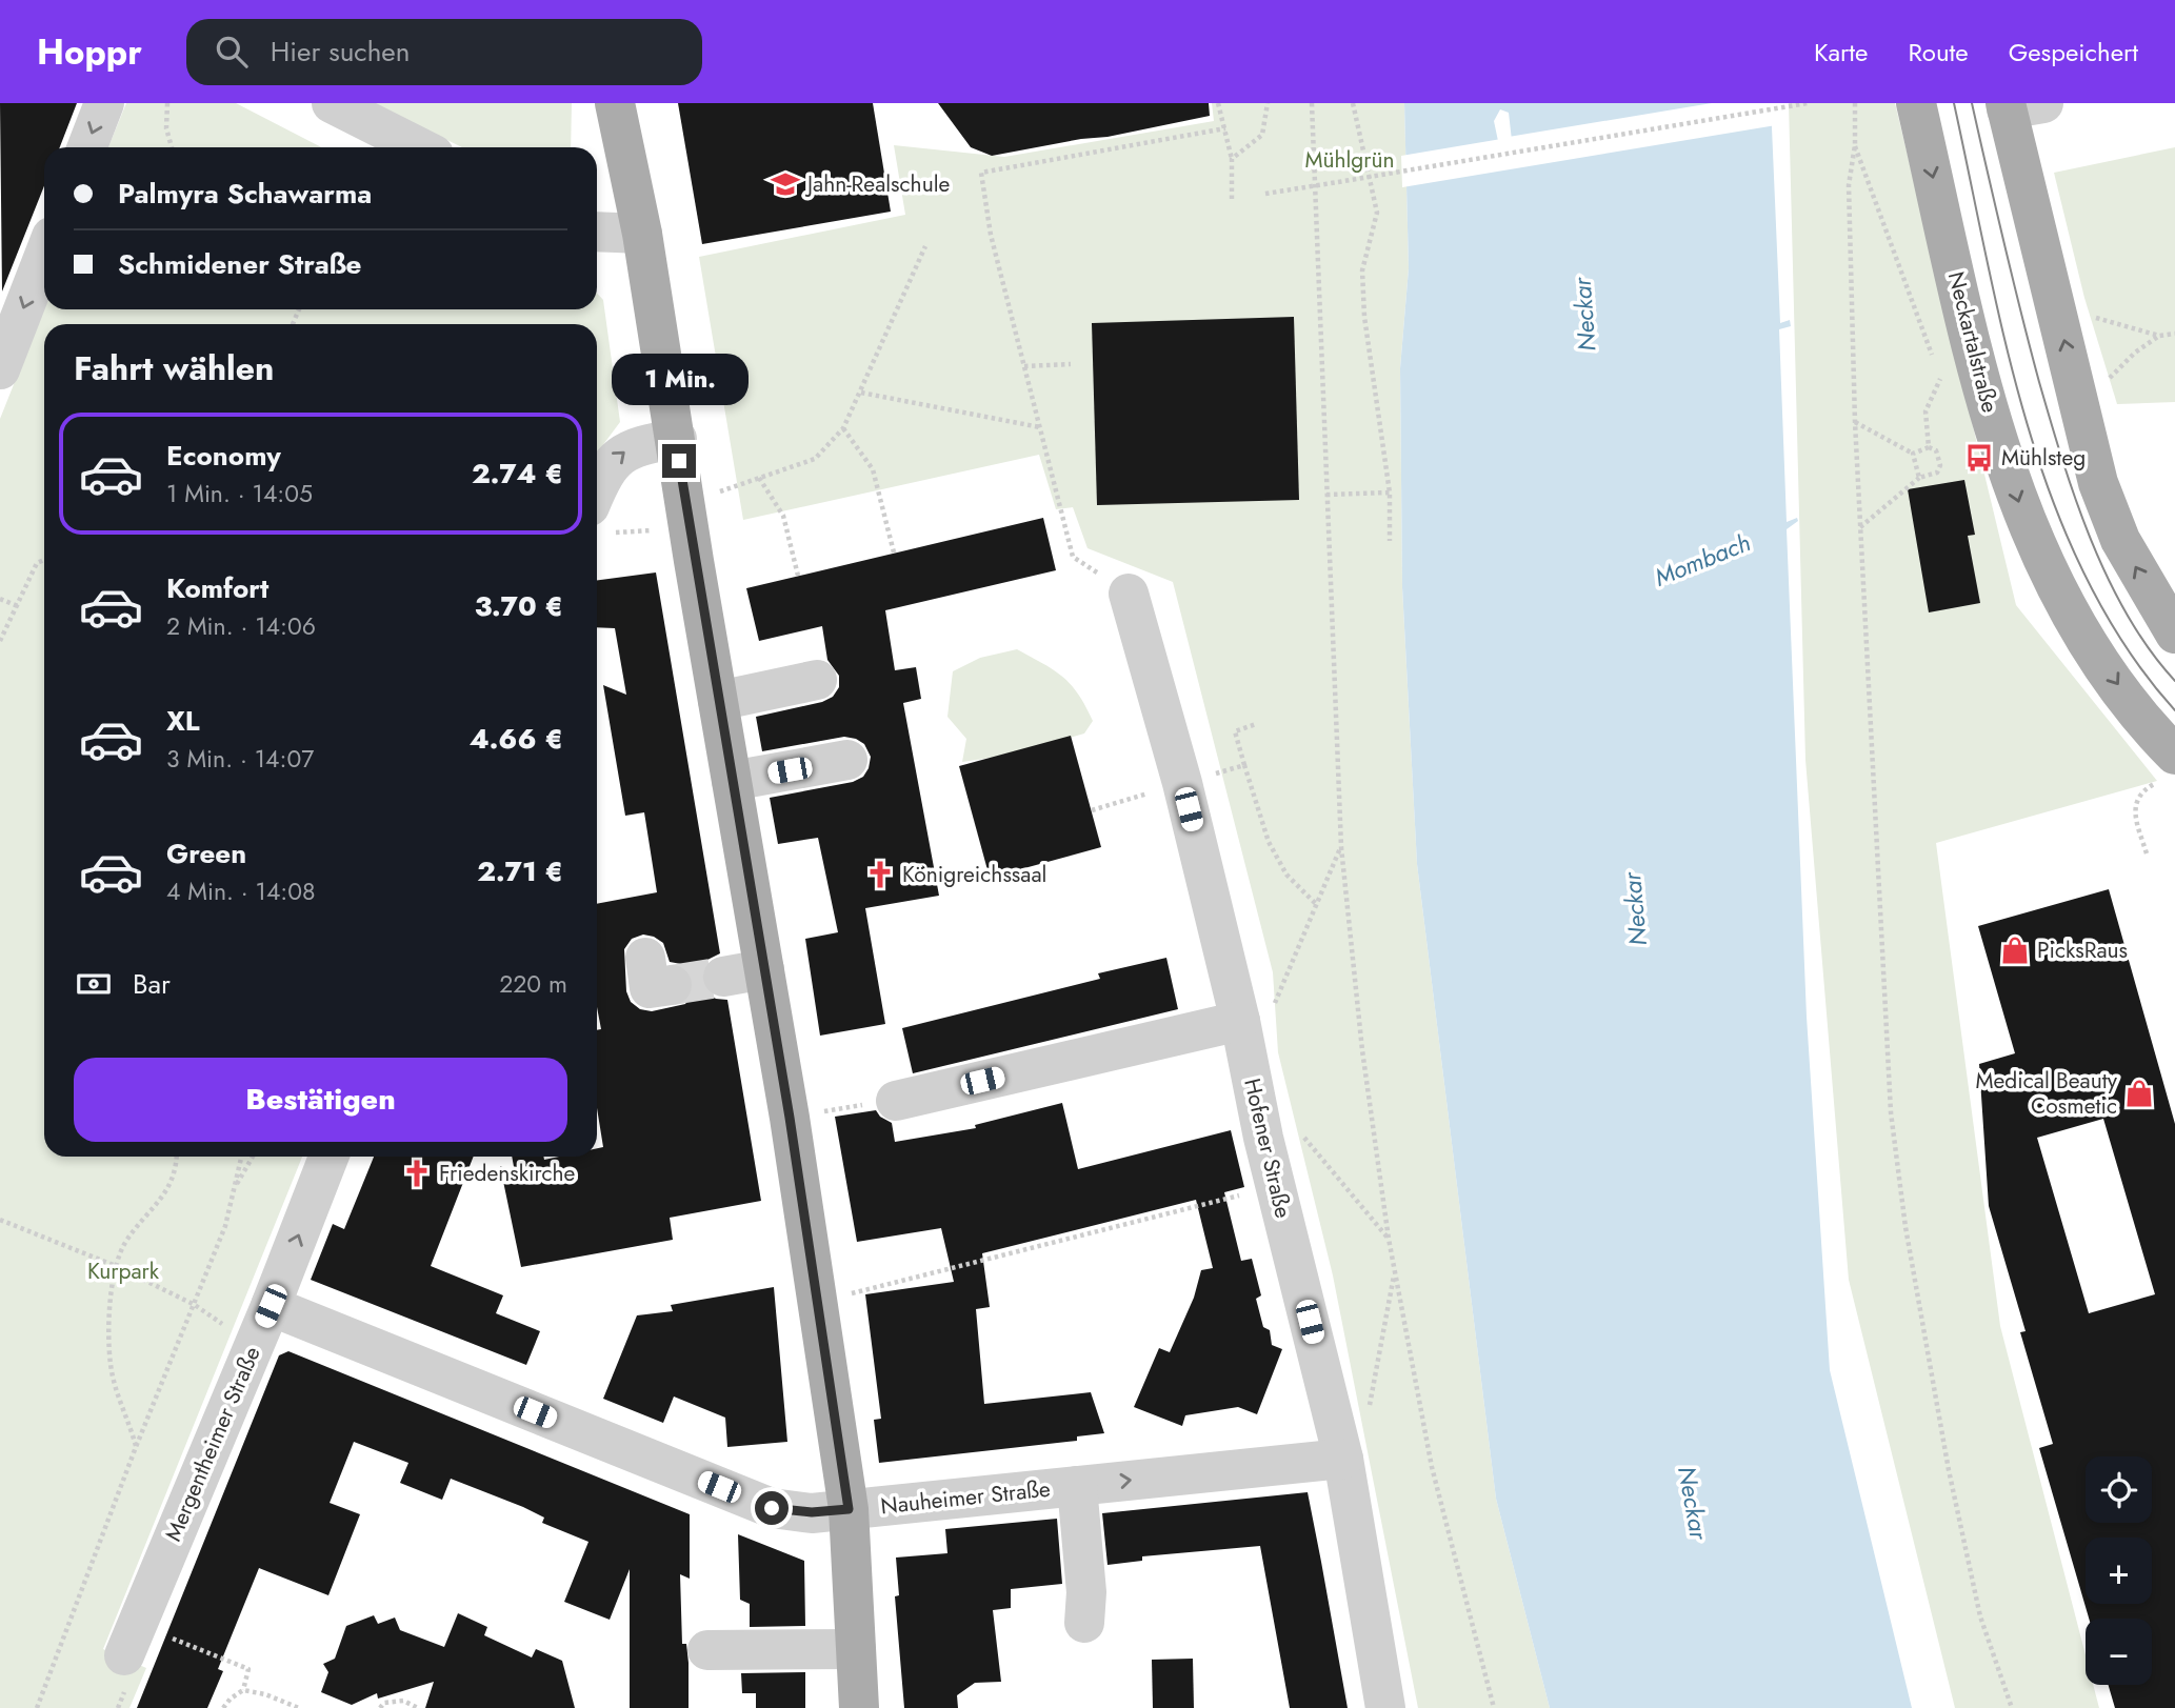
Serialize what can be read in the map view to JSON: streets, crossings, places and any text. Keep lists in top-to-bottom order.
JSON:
{
  "streets": {
    "main road": ["Neckartalstraße"],
    "street": ["Hofener Straße", "Mergentheimer Straße", "Nauheimer Straße"]
  },
  "crossings": [
    ["Hofener Straße", "Nauheimer Straße"],
    ["Mergentheimer Straße", "Nauheimer Straße"]
  ],
  "water": ["Neckar", "Mombach"],
  "parks": ["Mühlgrün", "Kurpark"],
  "places": {
    "school or university": ["Jahn-Realschule"],
    "bus stop": ["Mühlsteg"],
    "church": ["Königreichssaal", "Friedenskirche"],
    "shop": ["PicksRaus", "Medical Beauty Cosmetic"]
  },
  "page": {
    "header": "Hoppr",
    "search": "Hier suchen",
    "nav": ["Karte", "Route", "Gespeichert"],
    "banner": ["Palmyra Schawarma", "Schmidener Straße"],
    "heading": "Fahrt wählen",
    "bubble": "1 Min.",
    "list": [
      {
        "name": "Economy",
        "note": "1 Min. · 14:05",
        "value": "2.74 €"
      },
      {
        "name": "Komfort",
        "note": "2 Min. · 14:06",
        "value": "3.70 €"
      },
      {
        "name": "XL",
        "note": "3 Min. · 14:07",
        "value": "4.66 €"
      },
      {
        "name": "Green",
        "note": "4 Min. · 14:08",
        "value": "2.71 €"
      }
    ],
    "pay": ["Bar", "220 m"],
    "buttons": "Bestätigen",
    "map_buttons": ["+", "−"]
  }
}
